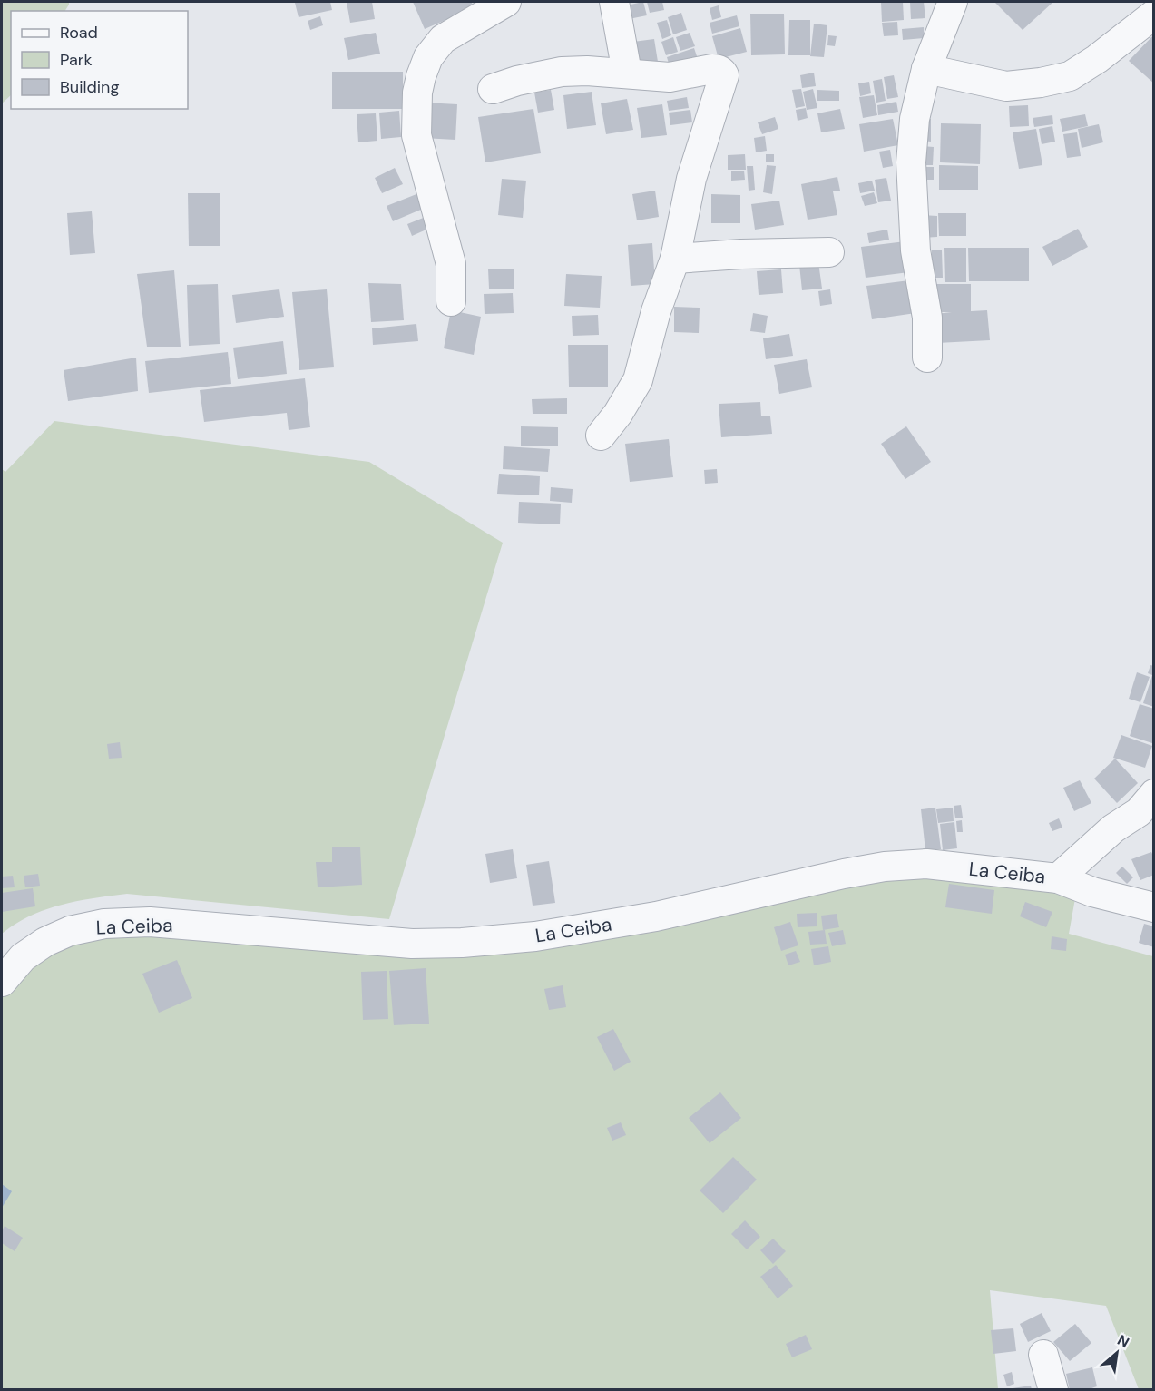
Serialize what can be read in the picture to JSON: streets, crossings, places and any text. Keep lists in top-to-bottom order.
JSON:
{
  "streets": {
    "street": ["La Ceiba"]
  },
  "legend": ["Road", "Park", "Building"],
  "north": "top right"
}
